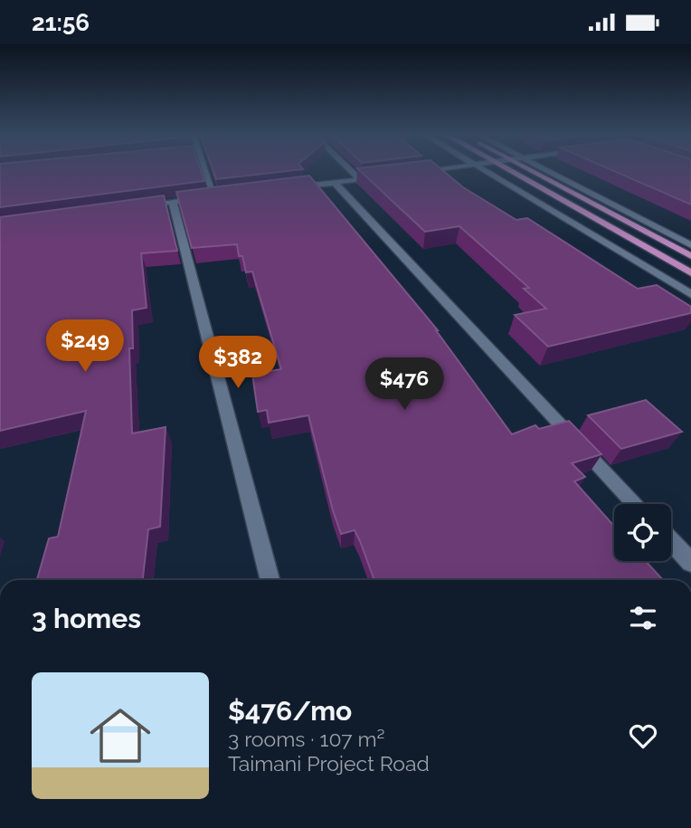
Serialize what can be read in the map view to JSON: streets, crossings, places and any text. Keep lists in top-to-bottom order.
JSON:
{
  "page": {
    "status": "21:56",
    "price": ["$249", "$382", "$476"],
    "heading": "3 homes",
    "list": [
      {
        "name": "$476/mo",
        "note": "3 rooms · 107 m² · Taimani Project Road"
      }
    ]
  }
}
